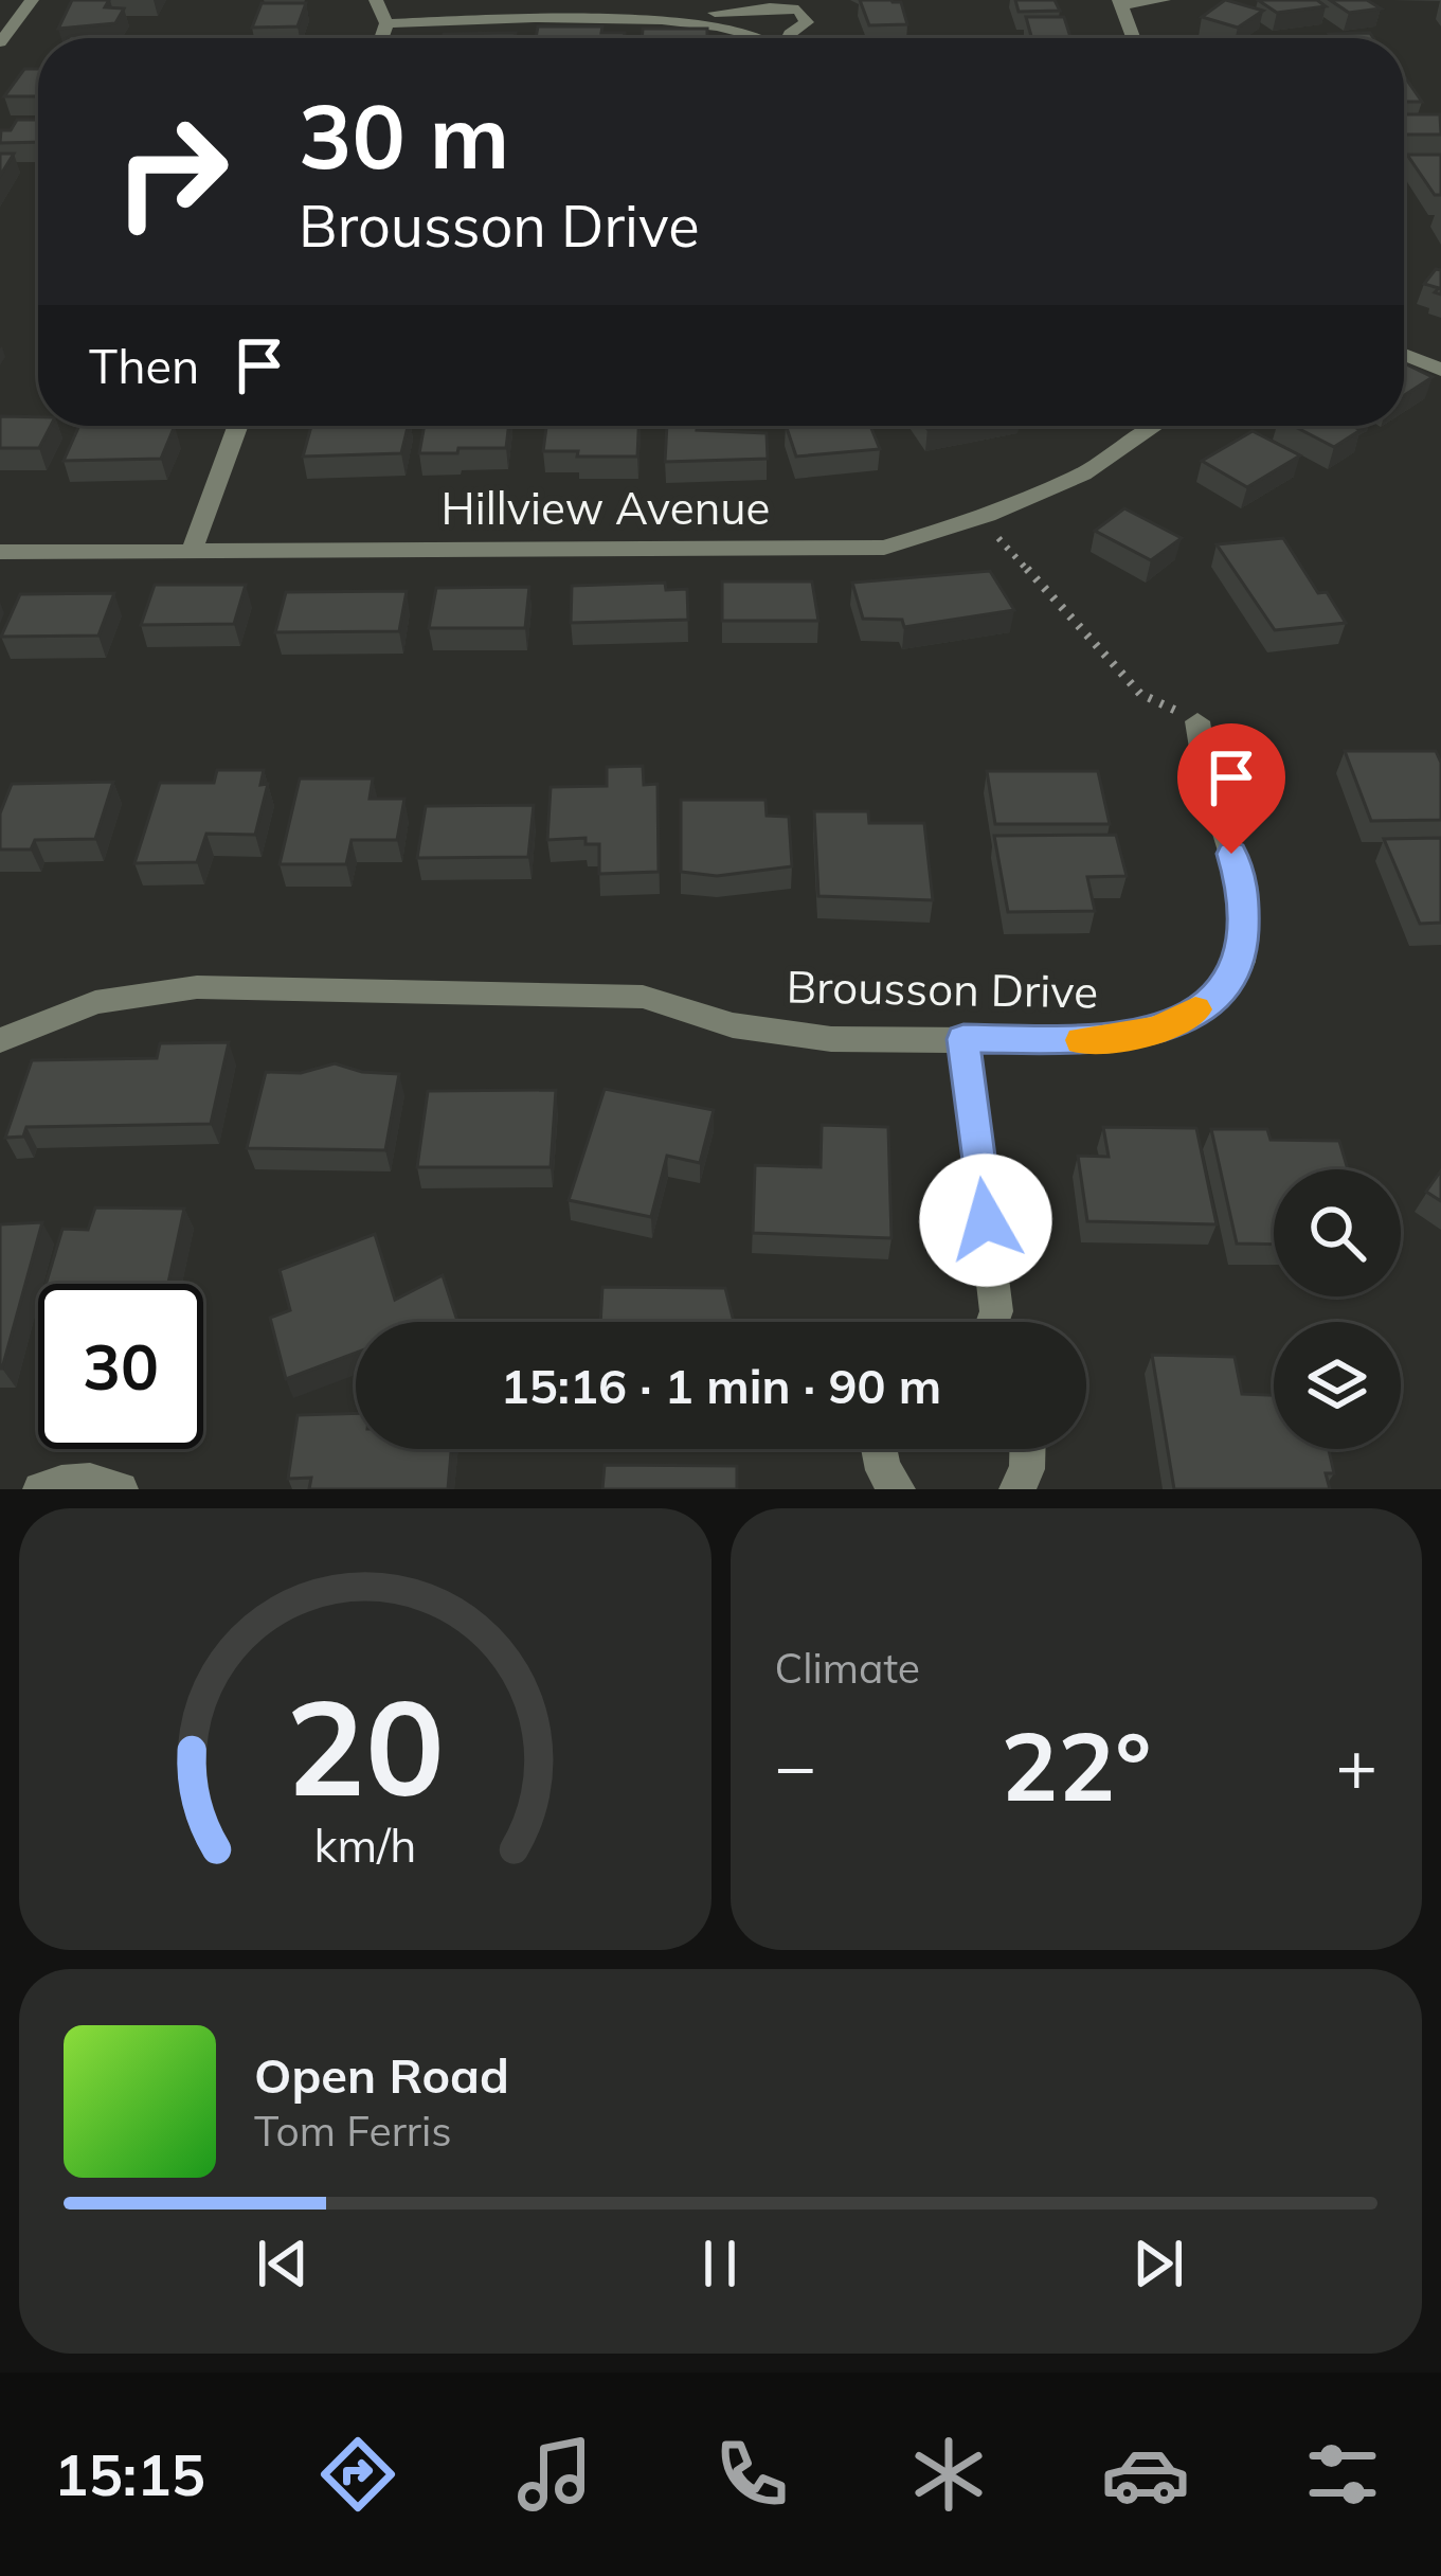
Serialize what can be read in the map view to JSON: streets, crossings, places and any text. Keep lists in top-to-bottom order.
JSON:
{
  "streets": {
    "street": ["Hillview Avenue", "Brousson Drive"]
  },
  "page": {
    "turn": ["30 m", "Brousson Drive"],
    "then": "Then",
    "limit": "30",
    "trip": "15:16 · 1 min · 90 m",
    "tile": "Climate",
    "heat": ["−", "22°", "+"],
    "song": ["Open Road", "Tom Ferris"],
    "tabs": "15:15",
    "gauge": ["20", "km/h"]
  }
}
